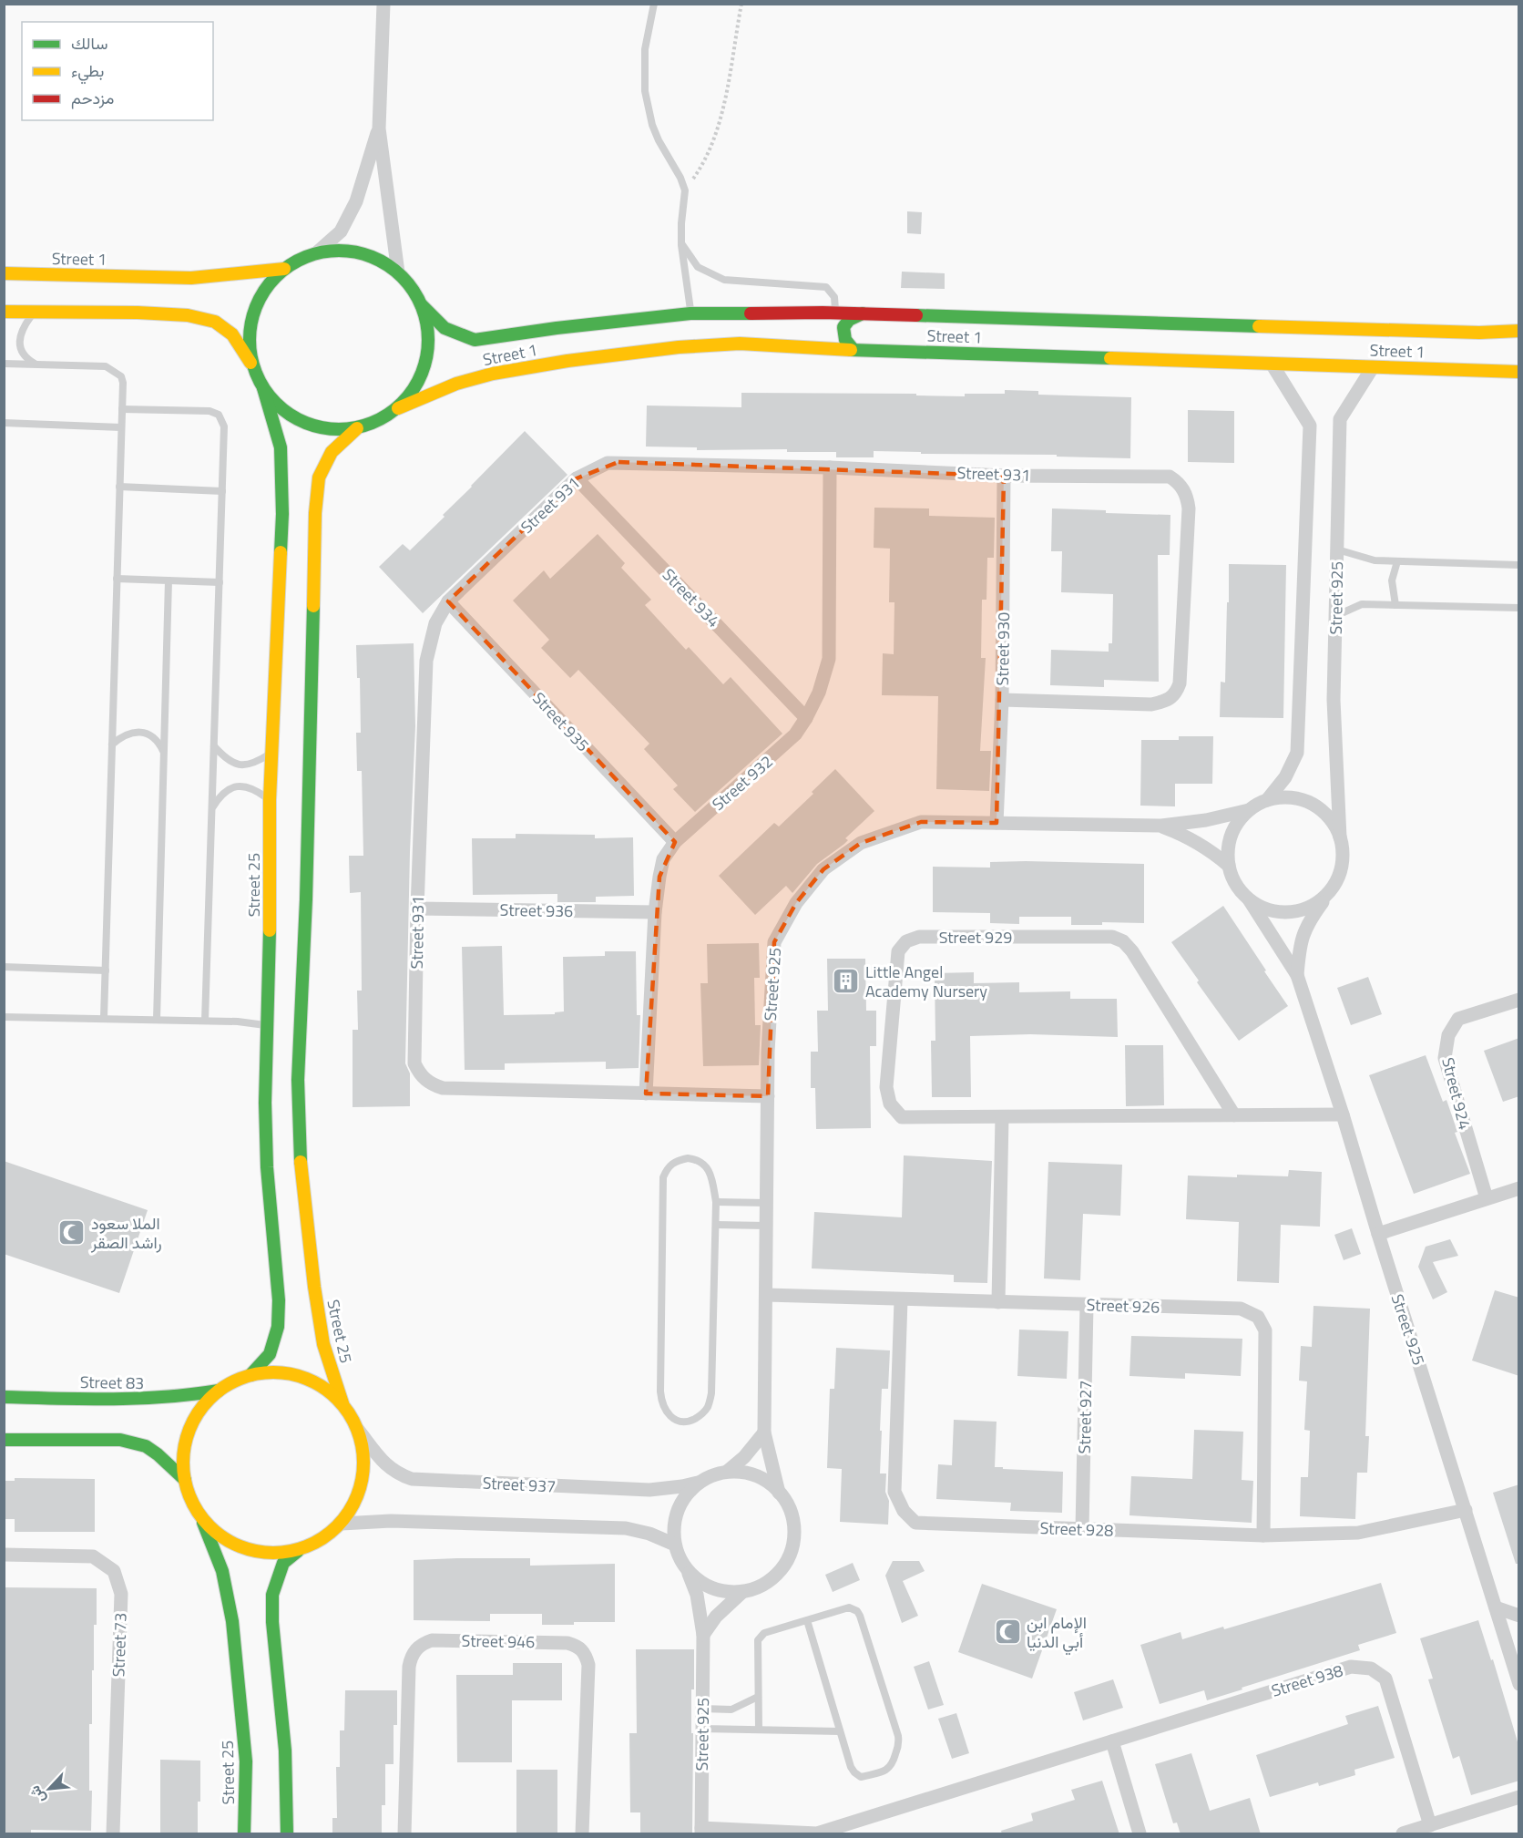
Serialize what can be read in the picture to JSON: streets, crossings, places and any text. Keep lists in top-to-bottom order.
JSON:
{
  "streets": {
    "street": [
      "Street 1",
      "Street 931",
      "Street 934",
      "Street 925",
      "Street 930",
      "Street 935",
      "Street 932",
      "Street 25",
      "Street 936",
      "Street 929",
      "Street 924",
      "Street 926",
      "Street 83",
      "Street 927",
      "Street 937",
      "Street 928",
      "Street 946",
      "Street 73",
      "Street 938"
    ]
  },
  "crossings": [
    ["Street 1", "Street 925"],
    ["Street 1", "Street 25"],
    ["Street 931", "Street 934"],
    ["Street 931", "Street 925"],
    ["Street 931", "Street 930"],
    ["Street 931", "Street 935"],
    ["Street 931", "Street 932"],
    ["Street 931", "Street 936"],
    ["Street 934", "Street 932"],
    ["Street 925", "Street 930"],
    ["Street 925", "Street 929"],
    ["Street 925", "Street 926"],
    ["Street 925", "Street 937"],
    ["Street 925", "Street 928"],
    ["Street 925", "Street 938"],
    ["Street 935", "Street 932"],
    ["Street 932", "Street 936"],
    ["Street 25", "Street 83"],
    ["Street 25", "Street 937"],
    ["Street 926", "Street 927"],
    ["Street 926", "Street 928"],
    ["Street 83", "Street 937"],
    ["Street 927", "Street 928"]
  ],
  "places": {
    "building": ["Little Angel Academy Nursery"],
    "mosque": ["الملا سعود راشد الصقر", "الإمام ابن أبي الدنيا"]
  },
  "legend": ["سالك", "بطيء", "مزدحم"],
  "north": "bottom left"
}
